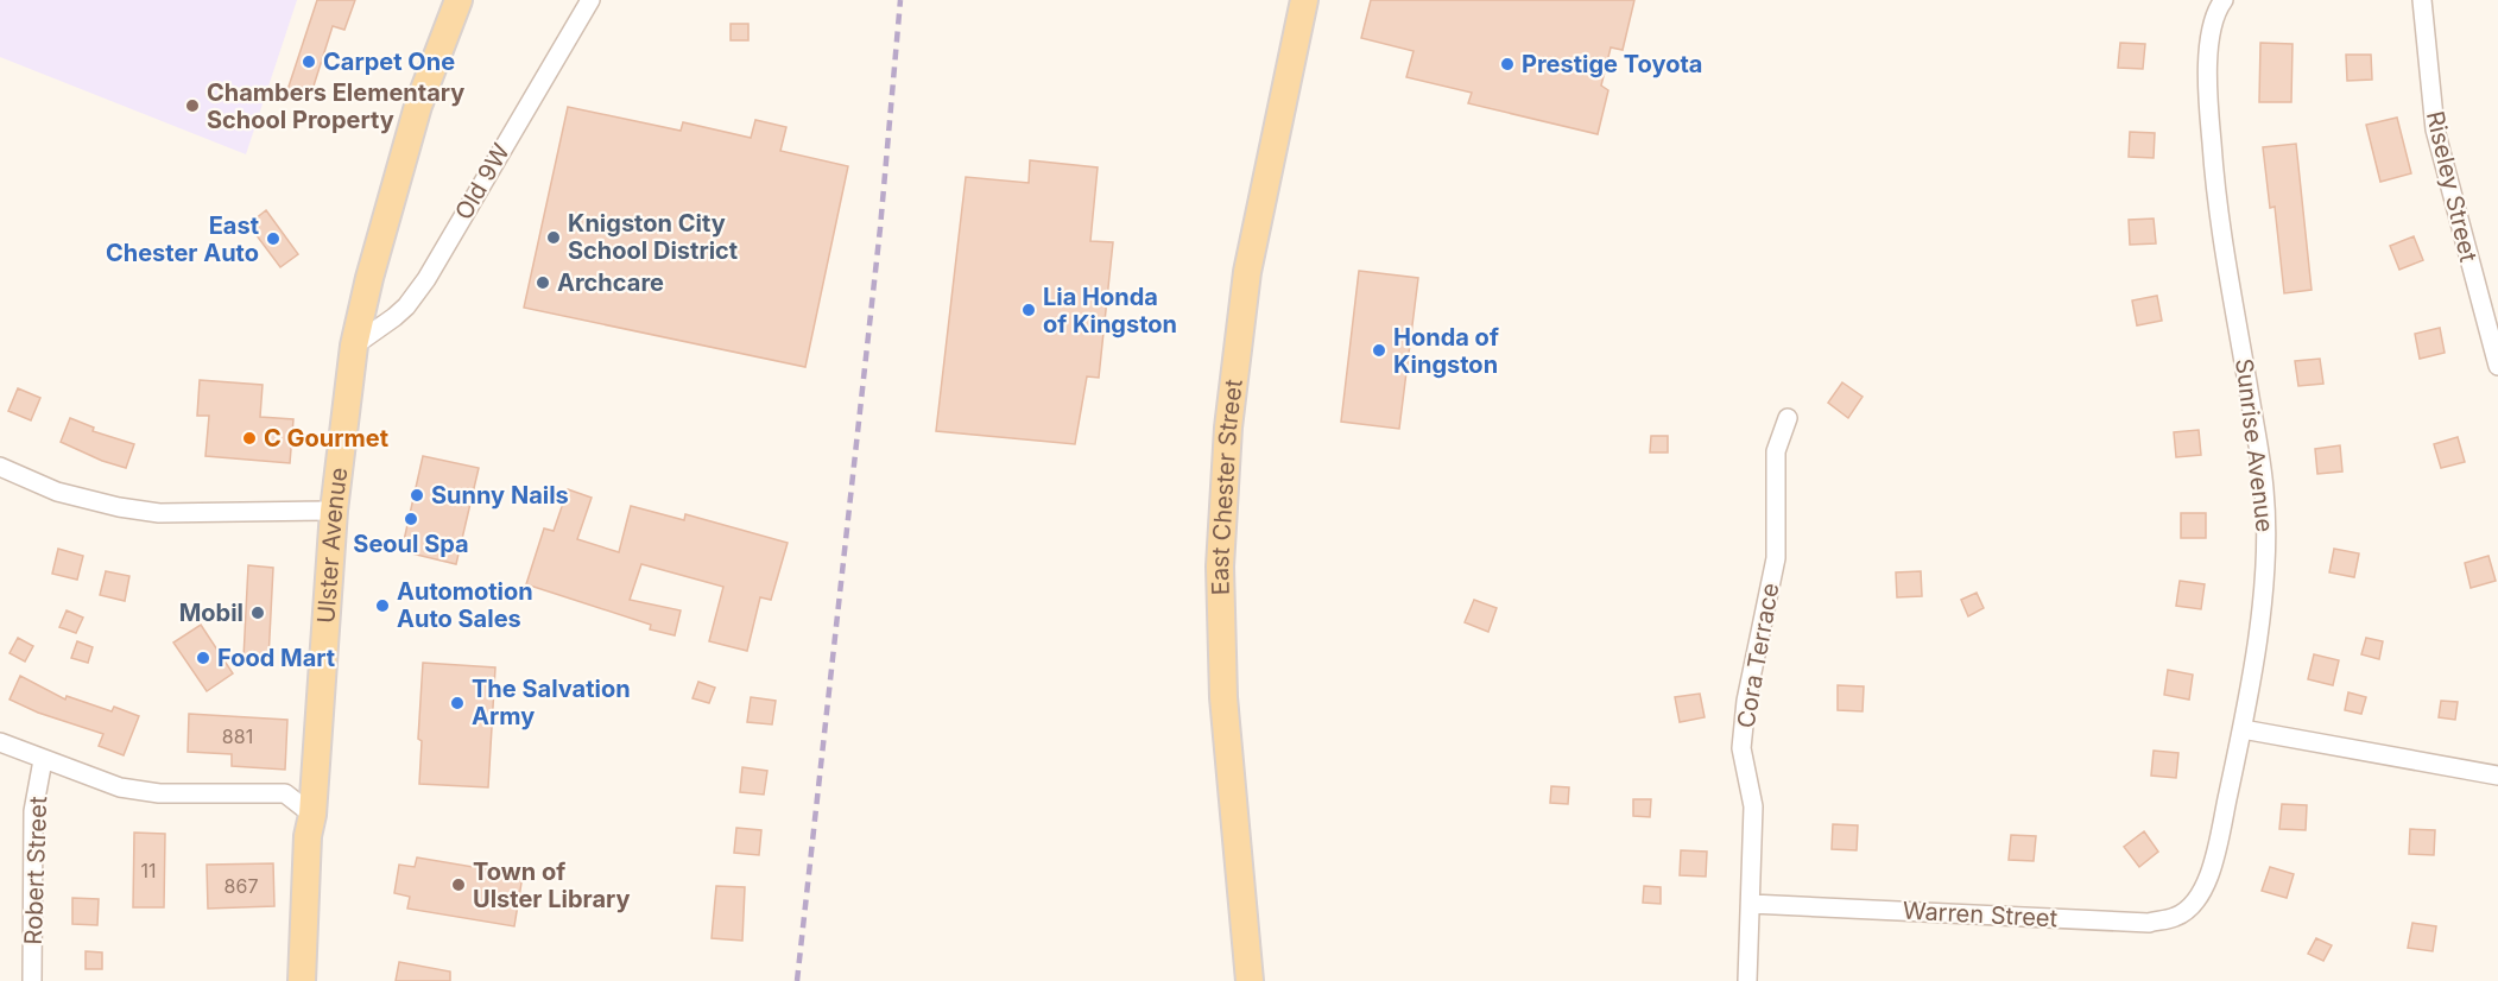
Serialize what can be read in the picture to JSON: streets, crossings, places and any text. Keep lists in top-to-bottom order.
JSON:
{
  "streets": {
    "main road": ["East Chester Street", "Ulster Avenue"],
    "street": [
      "Old 9W",
      "Riseley Street",
      "Sunrise Avenue",
      "Cora Terrace",
      "Robert Street",
      "Warren Street"
    ]
  },
  "crossings": [
    ["Old 9W", "Ulster Avenue"],
    ["Sunrise Avenue", "Warren Street"],
    ["Cora Terrace", "Warren Street"]
  ],
  "places": [
    "Carpet One",
    "Prestige Toyota",
    "Chambers Elementary School Property",
    "Knigston City School District",
    "East Chester Auto",
    "Archcare",
    "Lia Honda of Kingston",
    "Honda of Kingston",
    "C Gourmet",
    "Sunny Nails",
    "Seoul Spa",
    "Automotion Auto Sales",
    "Mobil",
    "Food Mart",
    "The Salvation Army",
    "Town of Ulster Library"
  ],
  "house_numbers": ["881", "11", "867"]
}
